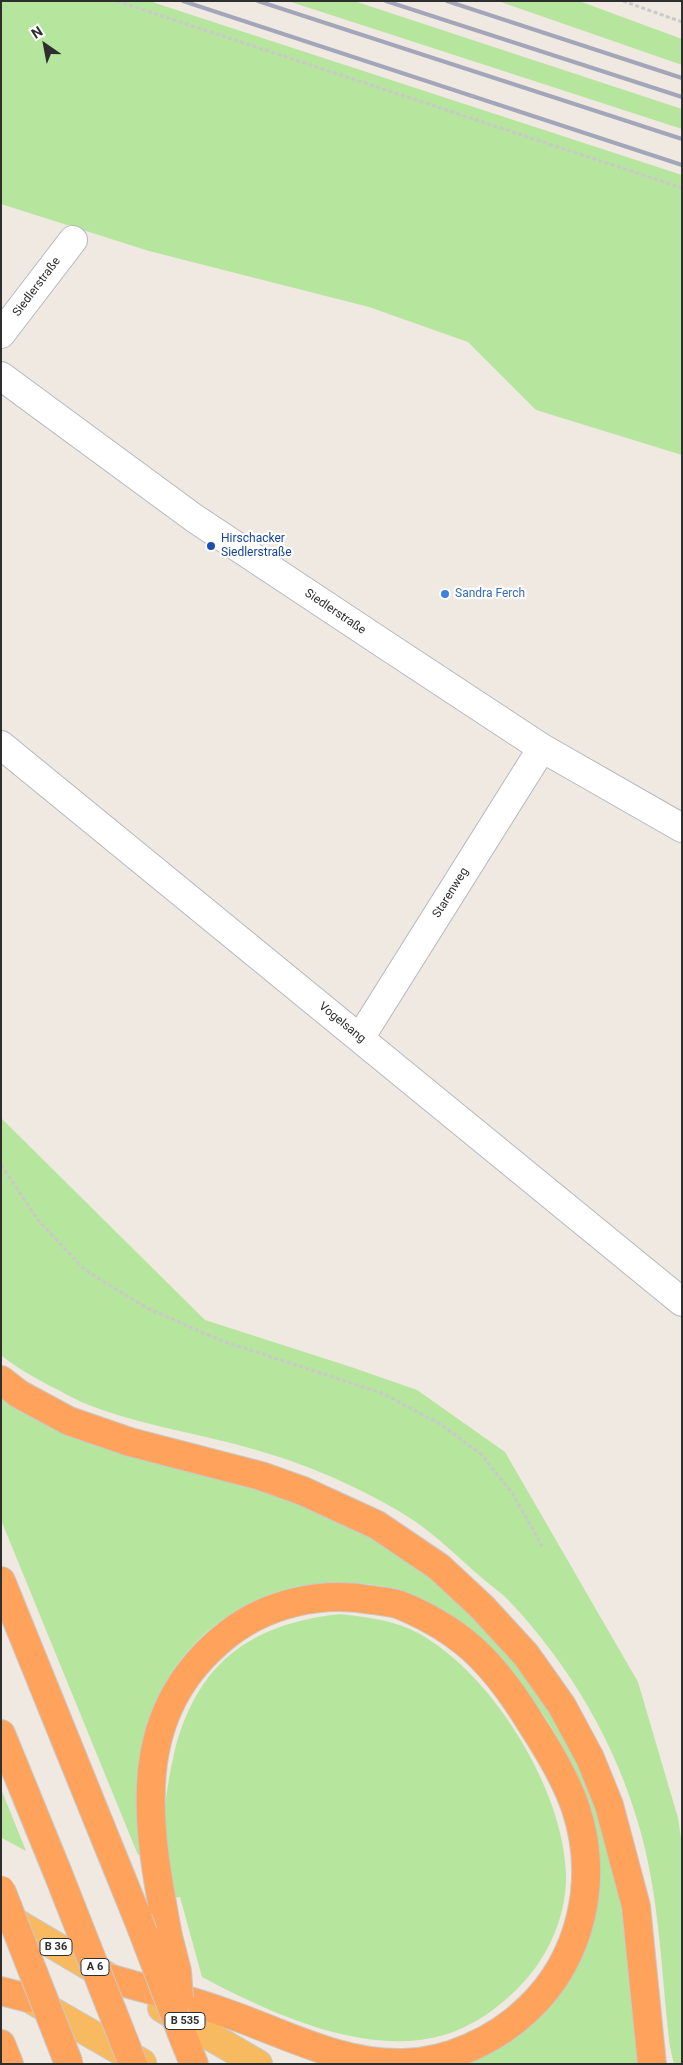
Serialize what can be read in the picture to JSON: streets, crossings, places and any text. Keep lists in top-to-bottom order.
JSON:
{
  "streets": {
    "highway": ["B 36", "A 6", "B 535"],
    "street": ["Siedlerstraße", "Starenweg", "Vogelsang"]
  },
  "crossings": [
    ["Siedlerstraße", "Starenweg"],
    ["Starenweg", "Vogelsang"],
    ["B 36", "B 535"]
  ],
  "places": ["Hirschacker Siedlerstraße", "Sandra Ferch"],
  "north": "top left"
}
